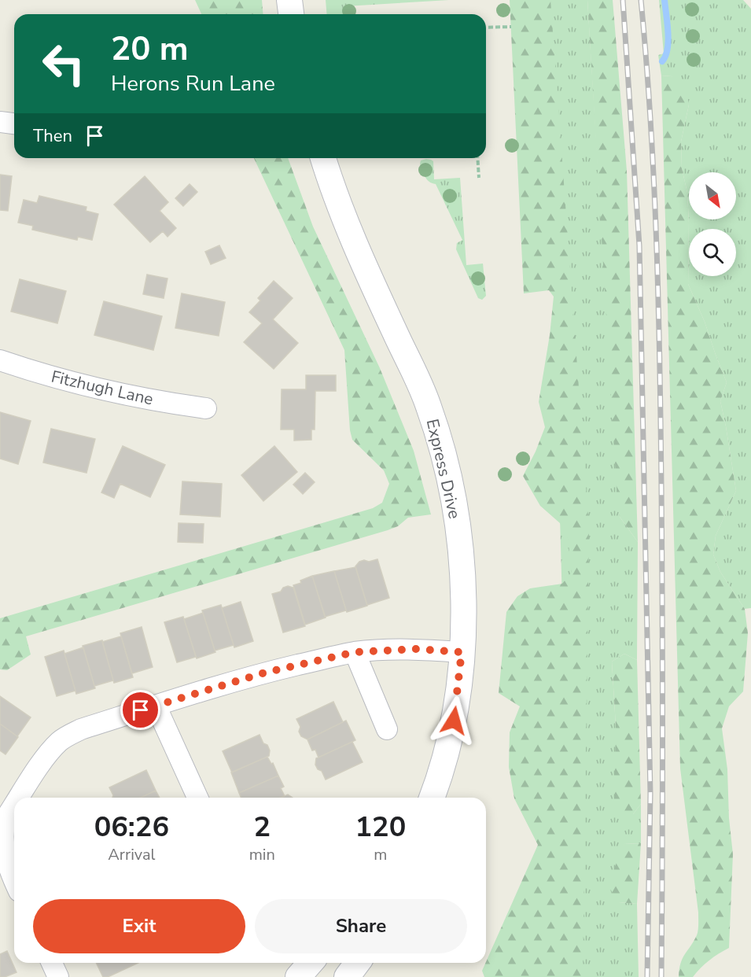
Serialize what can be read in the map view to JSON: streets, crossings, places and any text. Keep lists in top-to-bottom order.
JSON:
{
  "streets": {
    "street": ["Fitzhugh Lane", "Express Drive"]
  },
  "north": "bottom right",
  "page": {
    "turn": ["20 m", "Herons Run Lane"],
    "then": "Then",
    "eta": [
      "06:26",
      "Arrival",
      "2",
      "min",
      "120",
      "m"
    ],
    "buttons": ["Exit", "Share"]
  }
}
